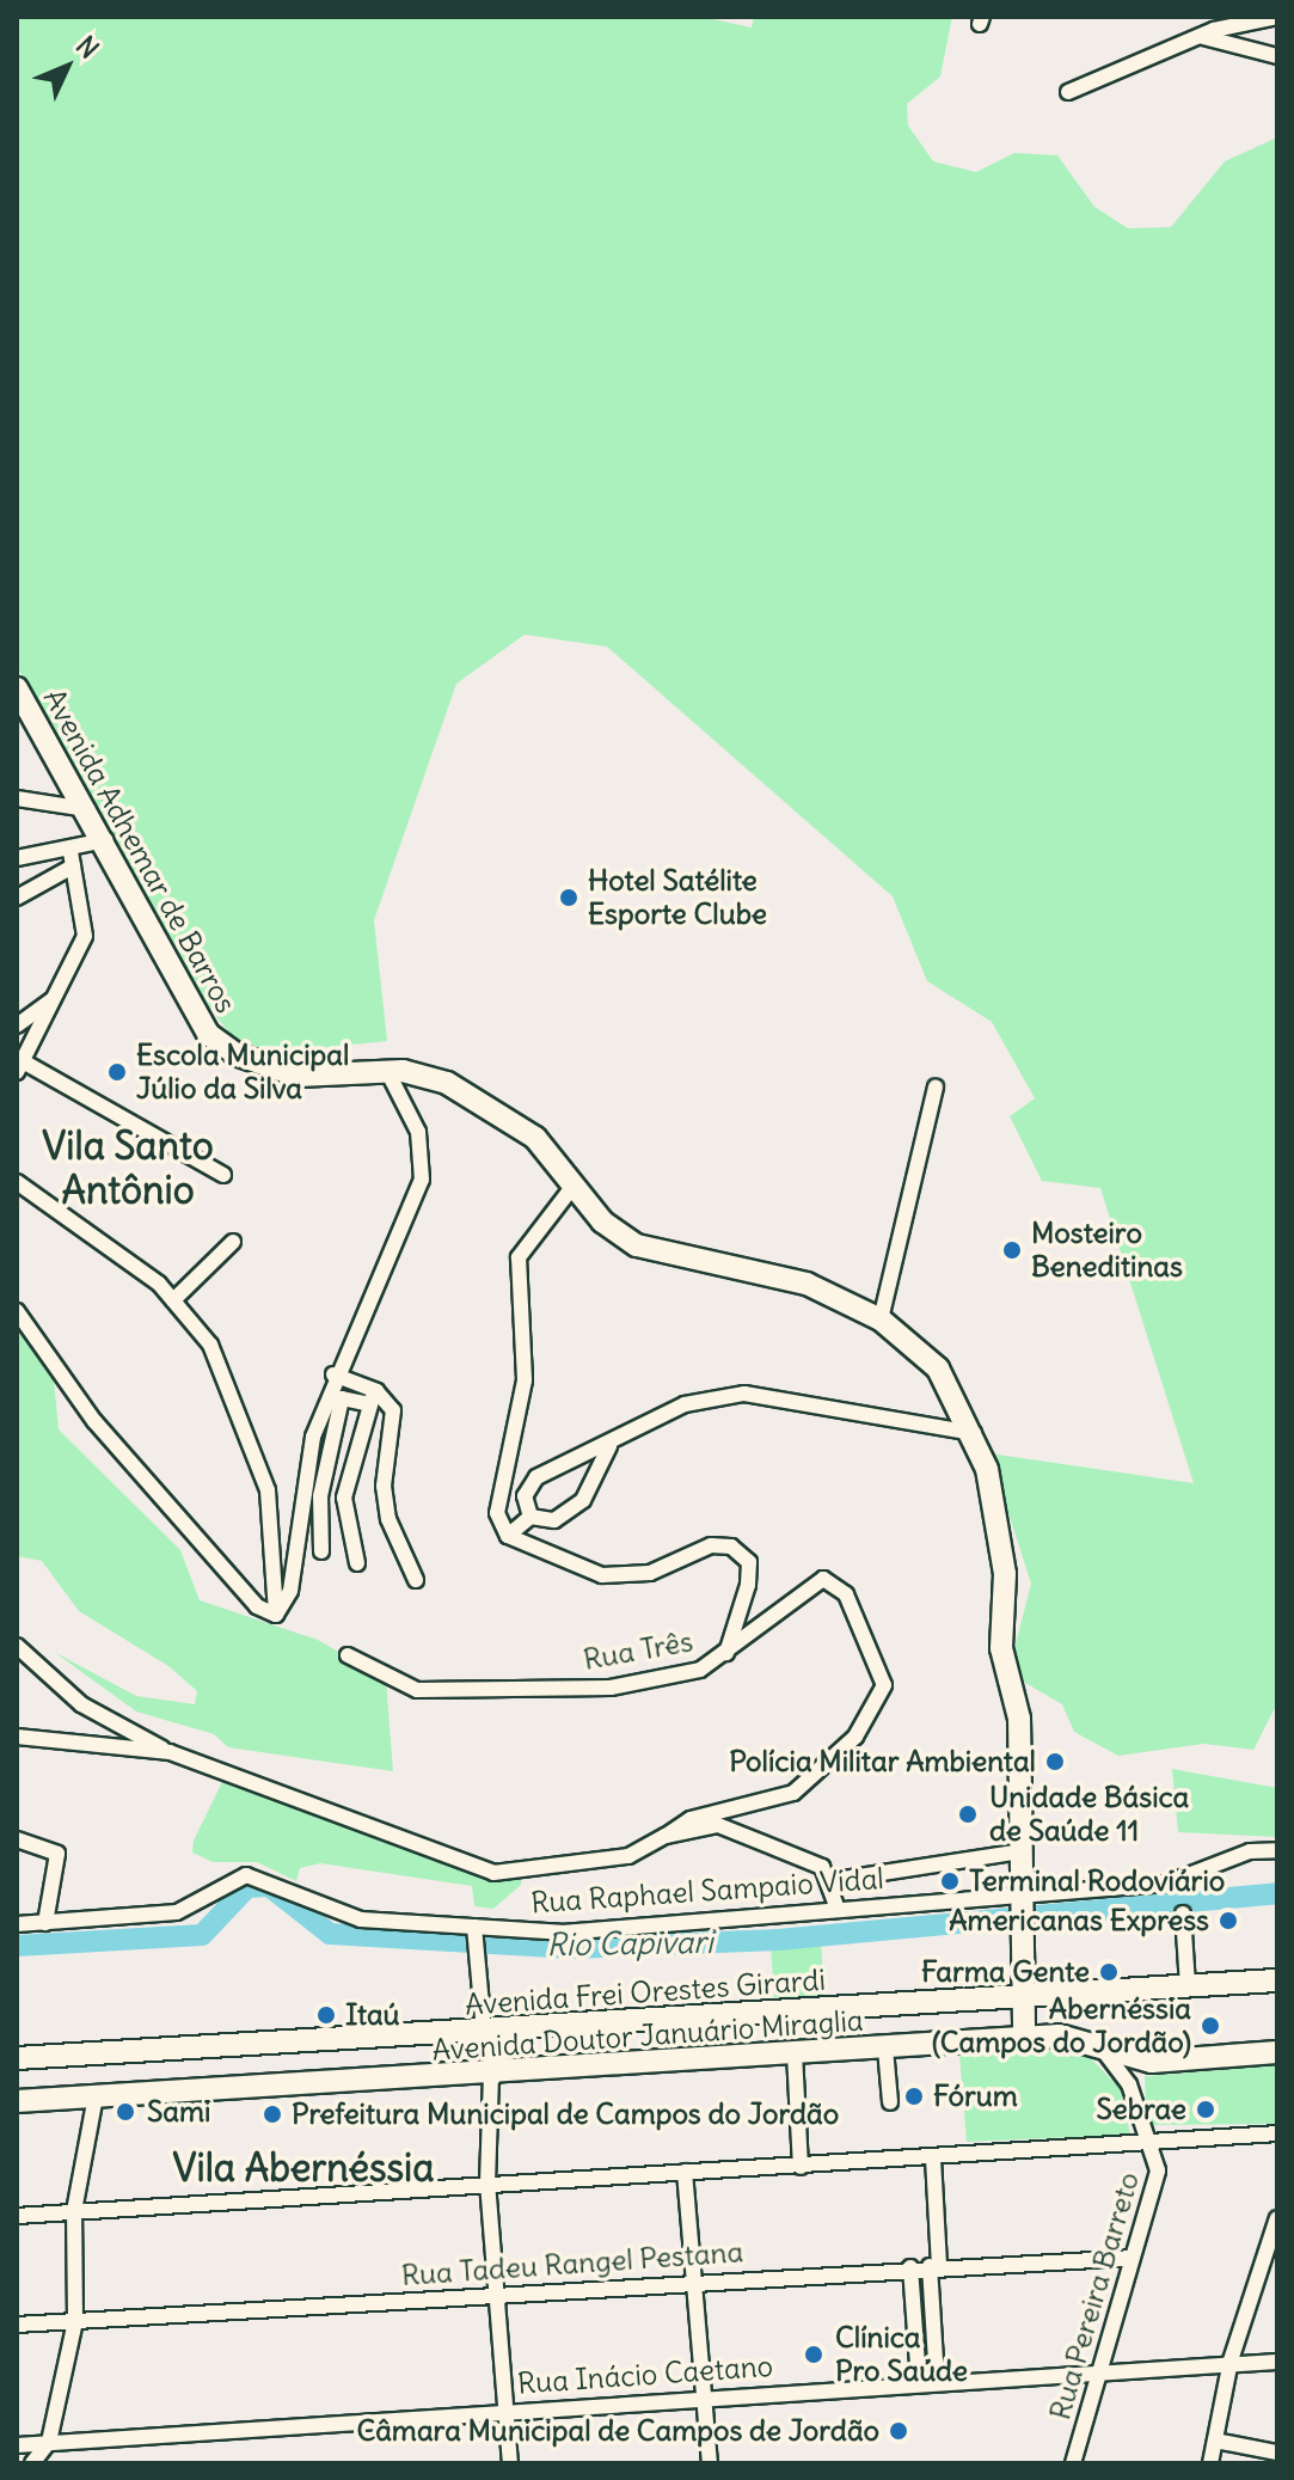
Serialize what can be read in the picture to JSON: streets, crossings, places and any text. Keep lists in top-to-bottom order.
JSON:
{
  "streets": {
    "main road": ["Avenida Adhemar de Barros", "Avenida Frei Orestes Girardi", "Avenida Doutor Januário Miraglia"],
    "street": [
      "Rua Três",
      "Rua Raphael Sampaio Vidal",
      "Rua Tadeu Rangel Pestana",
      "Rua Pereira Barreto",
      "Rua Inácio Caetano"
    ]
  },
  "crossings": [
    ["Avenida Adhemar de Barros", "Rua Raphael Sampaio Vidal"],
    ["Avenida Adhemar de Barros", "Avenida Frei Orestes Girardi"],
    ["Avenida Doutor Januário Miraglia", "Rua Pereira Barreto"],
    ["Rua Tadeu Rangel Pestana", "Rua Pereira Barreto"],
    ["Rua Pereira Barreto", "Rua Inácio Caetano"]
  ],
  "districts": ["Vila Santo Antônio", "Vila Abernéssia"],
  "water": ["Rio Capivari"],
  "places": [
    "Hotel Satélite Esporte Clube",
    "Escola Municipal Júlio da Silva",
    "Mosteiro Beneditinas",
    "Polícia Militar Ambiental",
    "Unidade Básica de Saúde 11",
    "Terminal Rodoviário",
    "Americanas Express",
    "Farma Gente",
    "Itaú",
    "Abernéssia (Campos do Jordão)",
    "Fórum",
    "Sebrae",
    "Sami",
    "Prefeitura Municipal de Campos do Jordão",
    "Clínica Pro Saúde",
    "Câmara Municipal de Campos de Jordão"
  ],
  "north": "top right"
}
